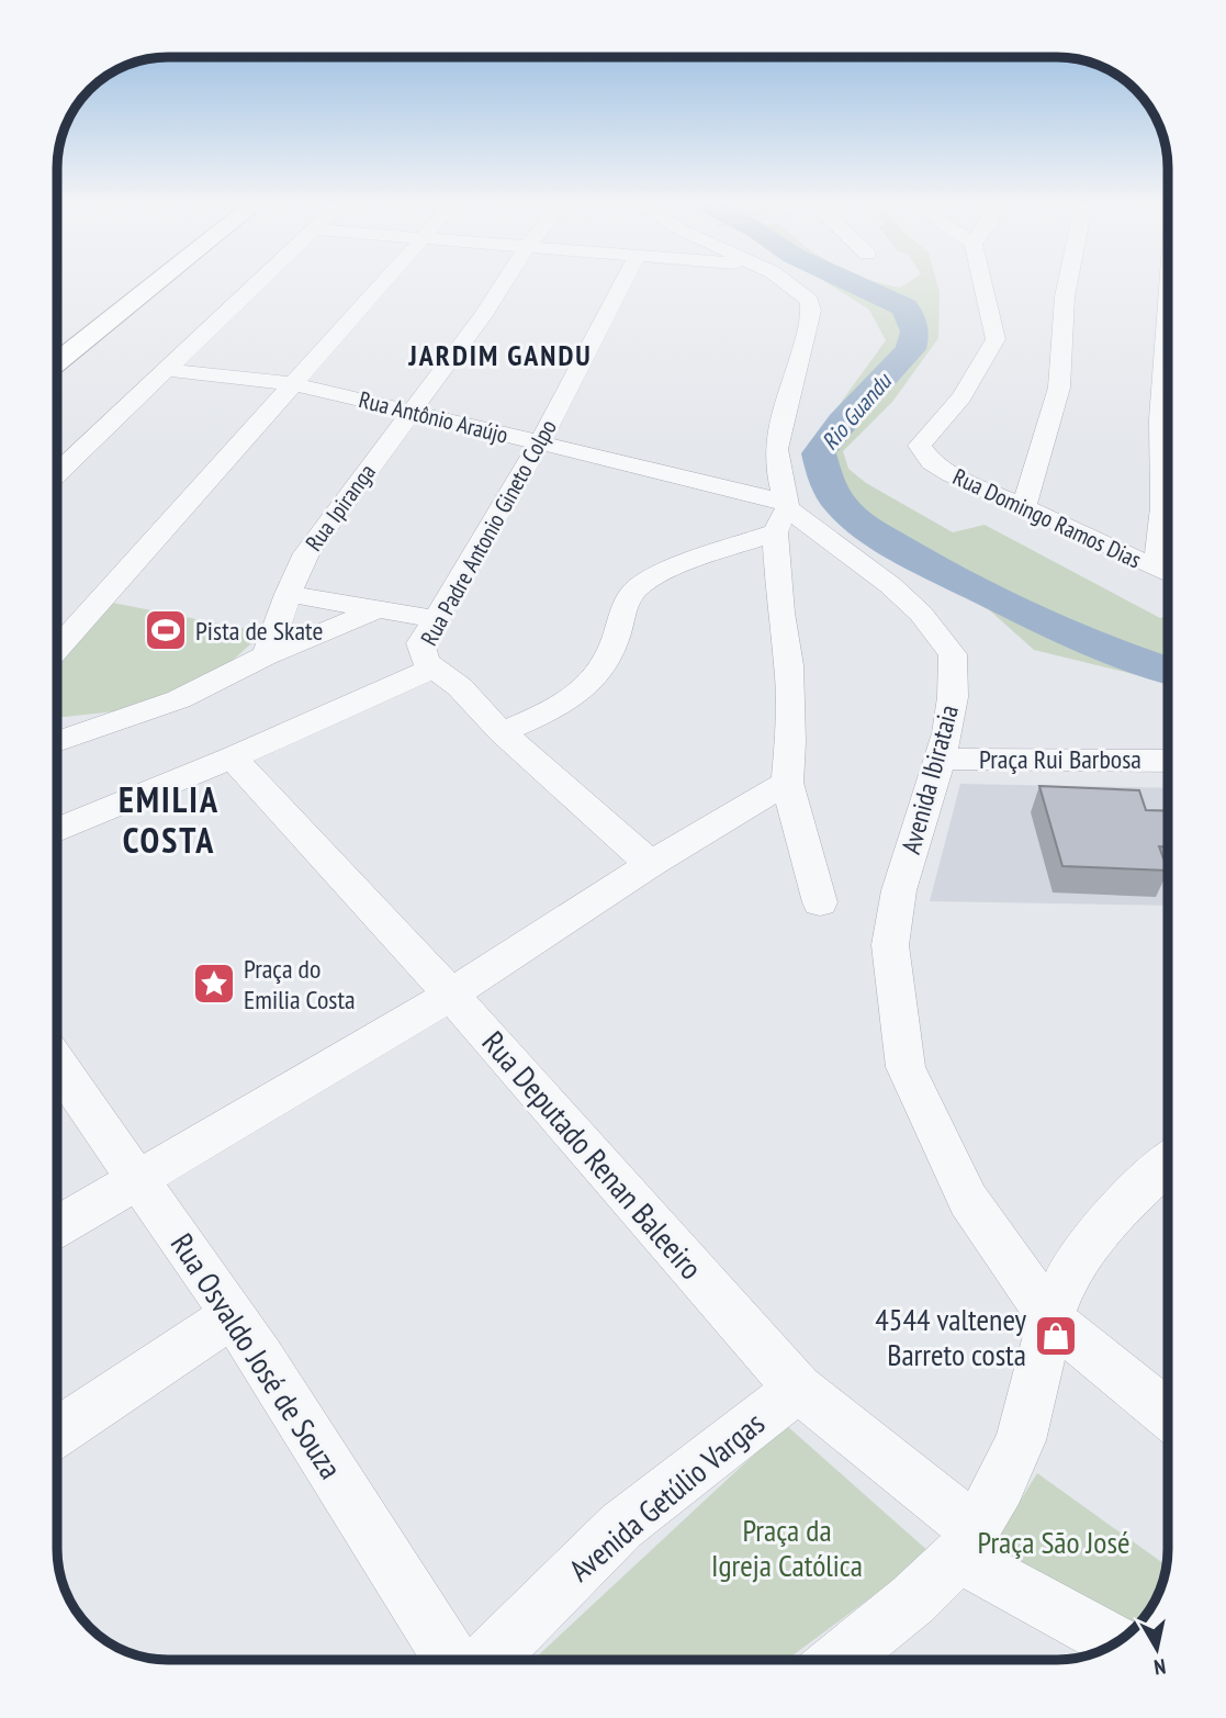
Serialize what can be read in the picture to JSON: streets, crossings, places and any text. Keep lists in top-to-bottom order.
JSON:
{
  "streets": {
    "street": [
      "Rua Antônio Araújo",
      "Rua Ipiranga",
      "Rua Domingo Ramos Dias",
      "Rua Padre Antonio Gineto Colpo",
      "Praça Rui Barbosa",
      "Avenida Ibirataia",
      "Rua Deputado Renan Baleeiro",
      "Rua Osvaldo José de Souza",
      "Avenida Getúlio Vargas"
    ]
  },
  "crossings": [
    ["Rua Antônio Araújo", "Rua Ipiranga"],
    ["Rua Antônio Araújo", "Rua Padre Antonio Gineto Colpo"],
    ["Rua Antônio Araújo", "Avenida Ibirataia"],
    ["Praça Rui Barbosa", "Avenida Ibirataia"],
    ["Rua Deputado Renan Baleeiro", "Avenida Getúlio Vargas"]
  ],
  "districts": ["JARDIM GANDU", "EMILIA COSTA"],
  "water": ["Rio Guandu"],
  "parks": ["Praça da Igreja Católica", "Praça São José"],
  "places": {
    "sports": ["Pista de Skate"],
    "place": ["Praça do Emilia Costa"],
    "shop": ["4544 valteney Barreto costa"]
  },
  "north": "bottom"
}
